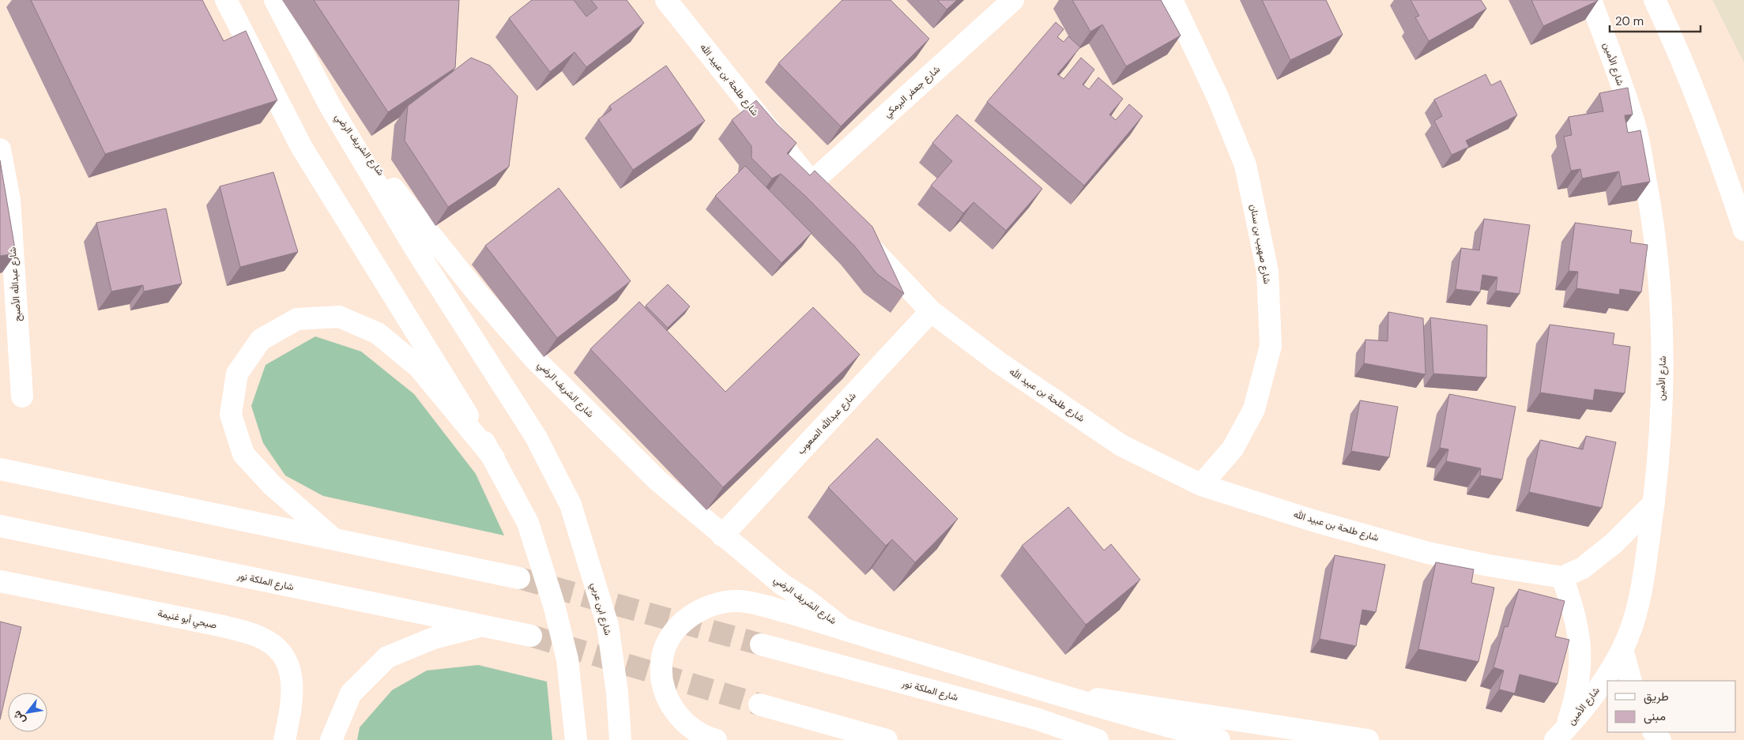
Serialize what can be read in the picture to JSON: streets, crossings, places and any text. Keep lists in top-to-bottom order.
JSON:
{
  "streets": {
    "main road": [
      "شارع الأمين",
      "شارع طلحة بن عبيد الله",
      "شارع جعفر البرمكي",
      "شارع الشريف الرضي",
      "شارع صهيب بن سنان",
      "شارع عبدالله الأصبح",
      "شارع عبدالله الصعوب",
      "شارع الملكة نور",
      "شارع ابن عربي",
      "صبحي أبو غنيمة"
    ]
  },
  "crossings": [
    ["شارع طلحة بن عبيد الله", "شارع جعفر البرمكي"],
    ["شارع طلحة بن عبيد الله", "شارع صهيب بن سنان"],
    ["شارع طلحة بن عبيد الله", "شارع عبدالله الصعوب"],
    ["شارع الشريف الرضي", "شارع عبدالله الصعوب"],
    ["شارع الشريف الرضي", "شارع ابن عربي"]
  ],
  "legend": ["طريق", "مبنى"],
  "scale_bar": "20 m",
  "north": "bottom left"
}
